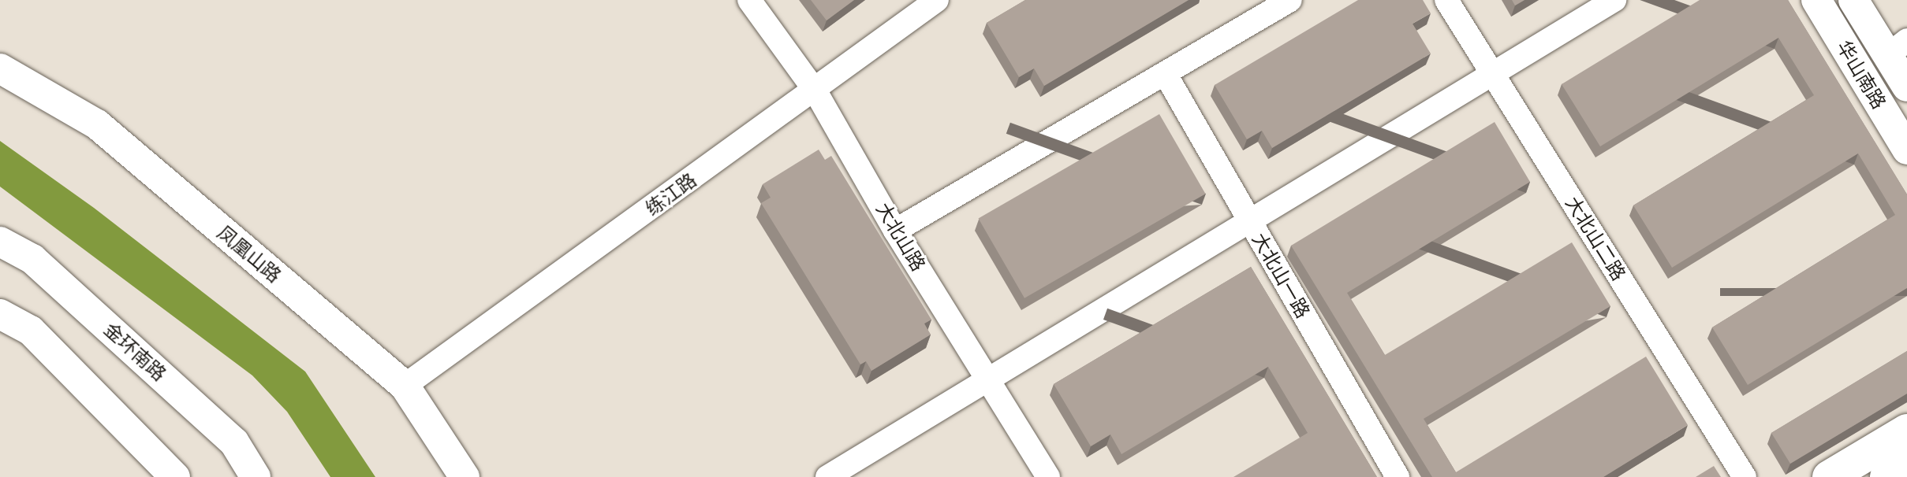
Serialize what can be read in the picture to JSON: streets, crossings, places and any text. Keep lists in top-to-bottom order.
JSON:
{
  "streets": {
    "street": [
      "华山南路",
      "练江路",
      "大北山路",
      "大北山二路",
      "凤凰山路",
      "大北山一路",
      "金环南路"
    ]
  },
  "crossings": [
    ["练江路", "大北山路"],
    ["练江路", "凤凰山路"]
  ]
}
